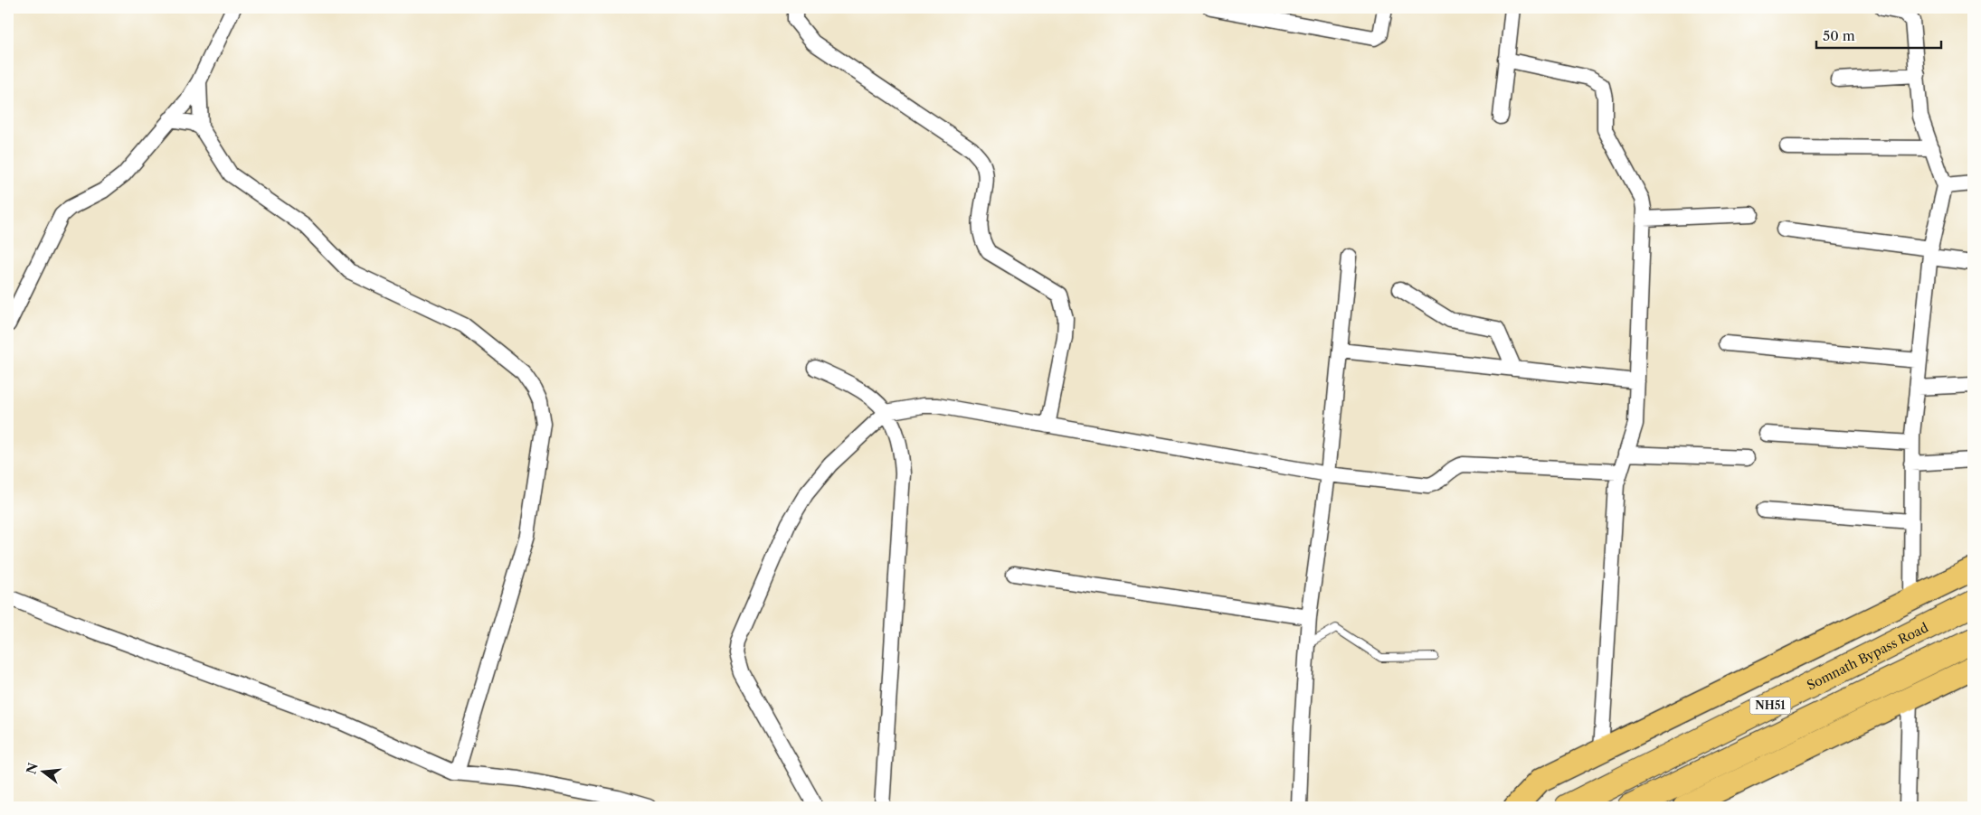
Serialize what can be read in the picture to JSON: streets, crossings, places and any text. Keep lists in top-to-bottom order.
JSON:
{
  "streets": {
    "highway": ["Somnath Bypass Road", "NH51"]
  },
  "scale_bar": "50 m",
  "north": "left"
}
